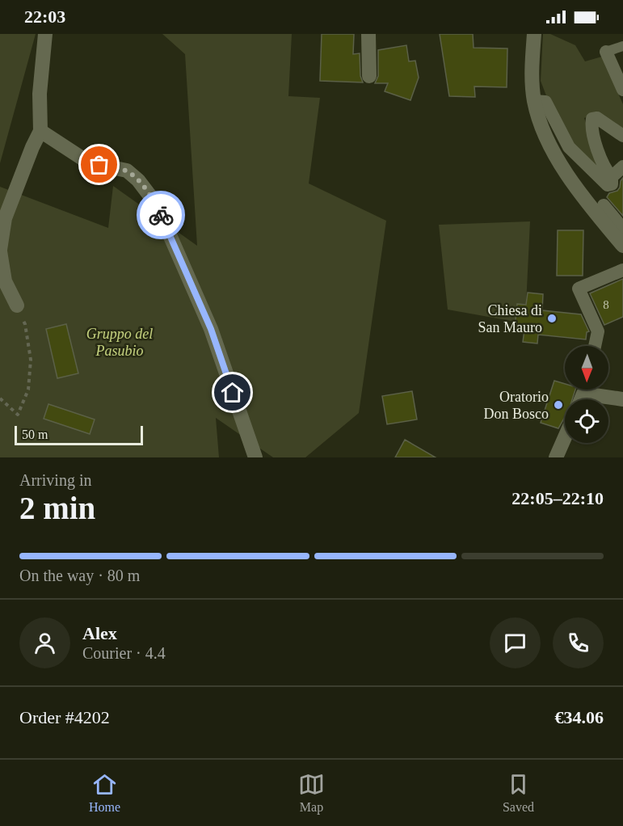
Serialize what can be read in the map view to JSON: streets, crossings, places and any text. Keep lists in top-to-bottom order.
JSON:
{
  "parks": ["Gruppo del Pasubio"],
  "places": ["Chiesa di San Mauro", "Oratorio Don Bosco"],
  "house_numbers": ["8"],
  "scale_bar": "50 m",
  "north": "bottom",
  "page": {
    "status": "22:03",
    "scale": "50 m",
    "heading": ["2 min", "Arriving in", "22:05–22:10"],
    "panel": [
      "Alex",
      "Courier · 4.4",
      "Order #4202",
      "€34.06"
    ],
    "bar": "On the way · 80 m",
    "tabs": ["Home", "Map", "Saved"]
  }
}
